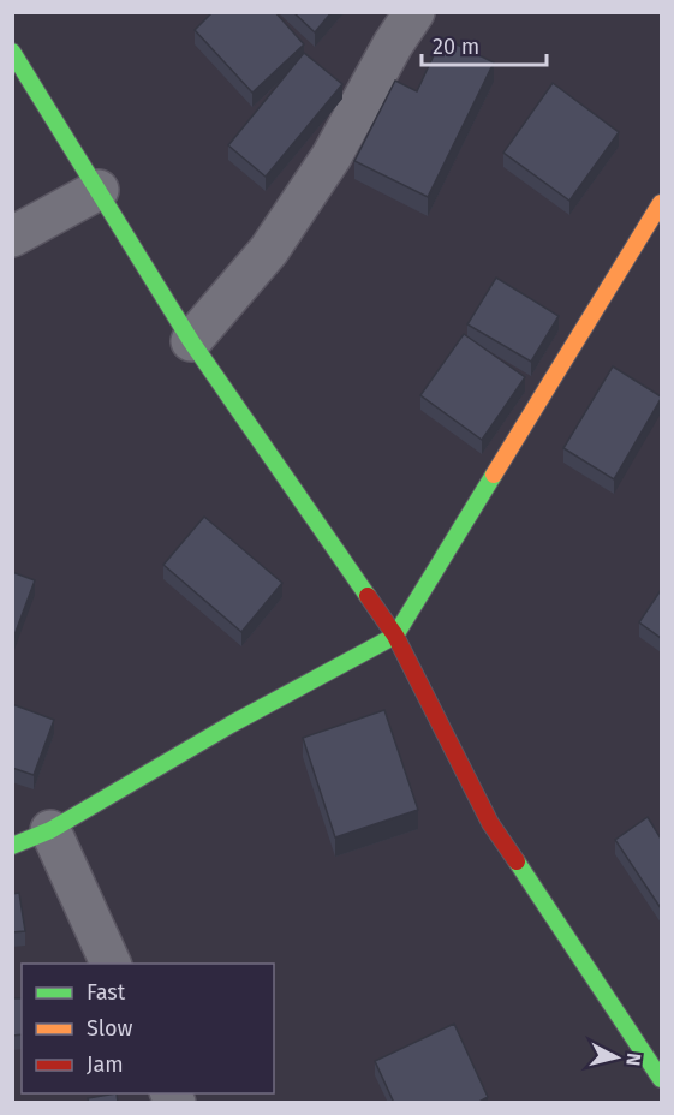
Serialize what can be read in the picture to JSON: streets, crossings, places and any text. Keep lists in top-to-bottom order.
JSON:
{
  "legend": ["Fast", "Slow", "Jam"],
  "scale_bar": "20 m",
  "north": "right"
}
